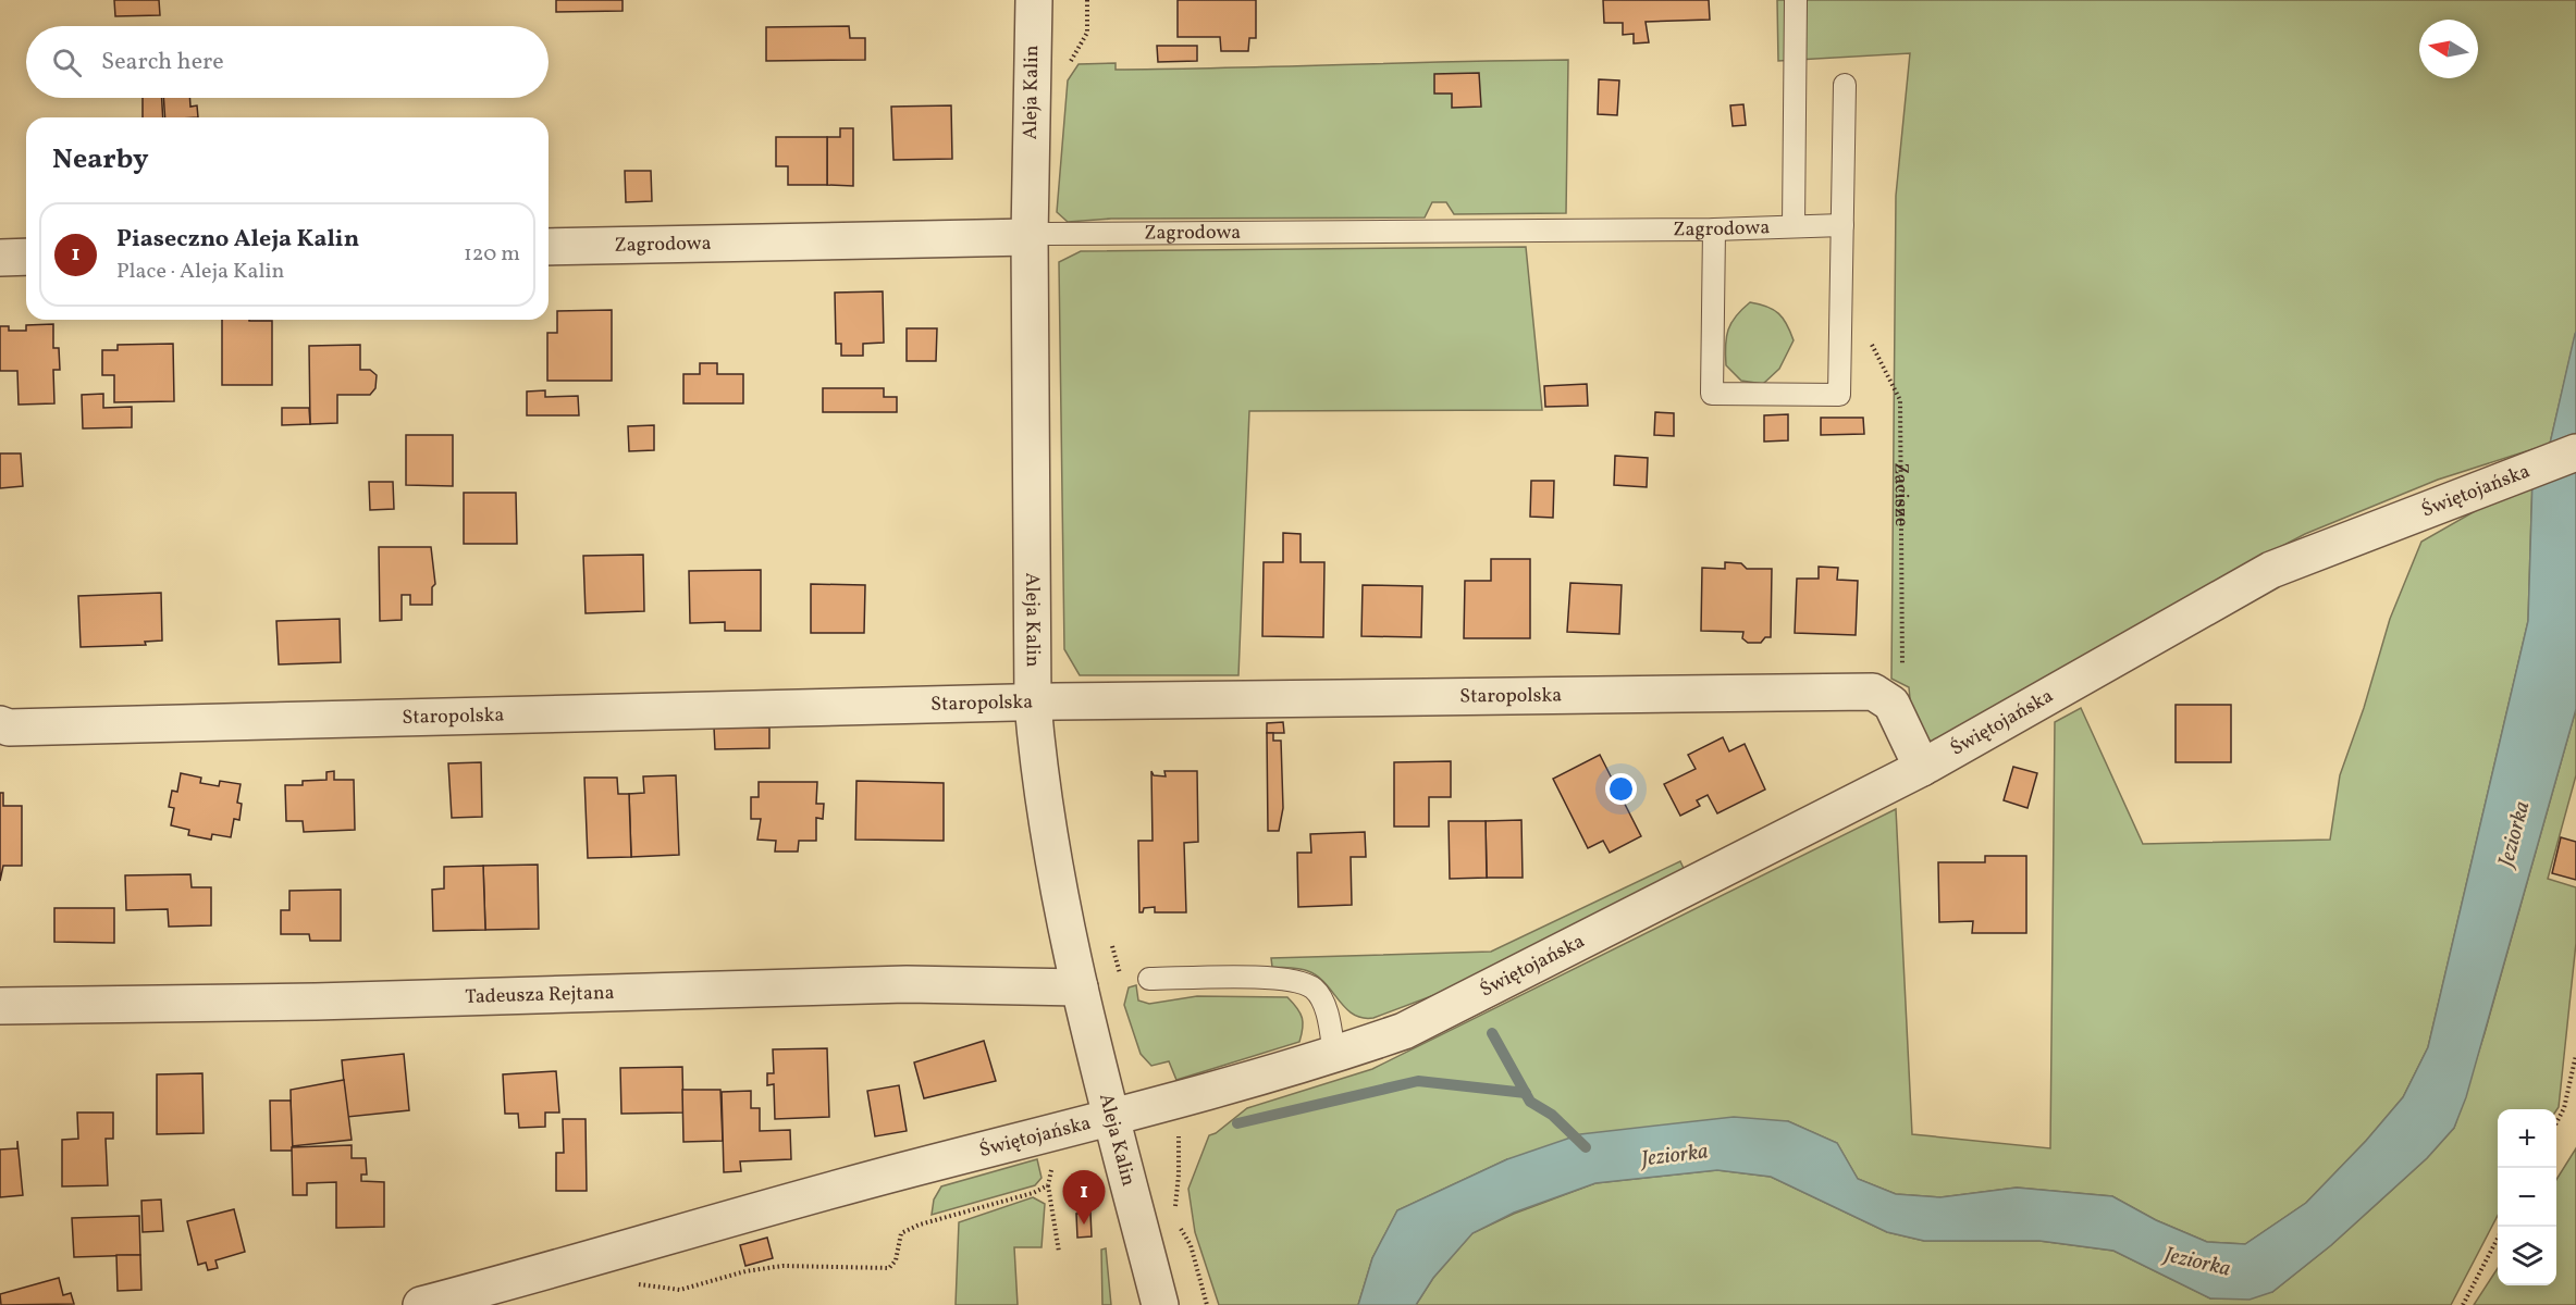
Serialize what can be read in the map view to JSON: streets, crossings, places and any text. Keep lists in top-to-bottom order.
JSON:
{
  "streets": {
    "street": [
      "Aleja Kalin",
      "Zagrodowa",
      "Świętojańska",
      "Staropolska",
      "Tadeusza Rejtana"
    ],
    "path": ["Zacisze"]
  },
  "crossings": [
    ["Aleja Kalin", "Zagrodowa"],
    ["Aleja Kalin", "Świętojańska"],
    ["Aleja Kalin", "Staropolska"],
    ["Aleja Kalin", "Tadeusza Rejtana"],
    ["Zacisze", "Staropolska"]
  ],
  "water": ["Jeziorka"],
  "north": "left",
  "page": {
    "search": "Search here",
    "heading": "Nearby",
    "list": [
      {
        "mark": "1",
        "name": "Piaseczno Aleja Kalin",
        "note": "Place · Aleja Kalin",
        "value": "120 m"
      }
    ],
    "map_buttons": ["+", "−"],
    "pins": "1"
  }
}
